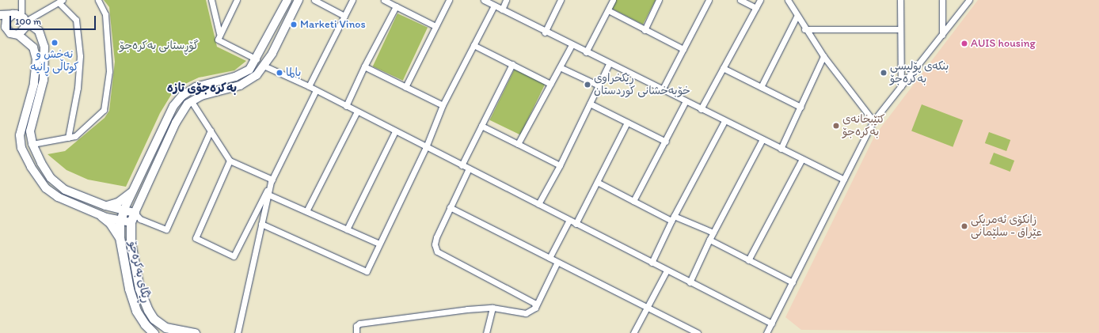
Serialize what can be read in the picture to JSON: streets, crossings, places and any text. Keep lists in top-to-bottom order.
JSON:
{
  "streets": {
    "main road": ["ڕێگای بەکرەجۆ"]
  },
  "districts": ["بەکرەجۆی تازە"],
  "parks": ["گۆڕستانی بەکرەجۆ"],
  "places": [
    "Marketi Vinos",
    "نەخش و کوتاڵی ڕانیە",
    "AUIS housing",
    "بالما",
    "بنکەی پۆلیسی بەکرەجۆ",
    "ڕێکخراوی خۆبەخشانی کوردستان",
    "کتێبخانەی بەکرەجۆ",
    "زانکۆی ئەمریکی عێراق - سلێمانی"
  ],
  "scale_bar": "100 m"
}
